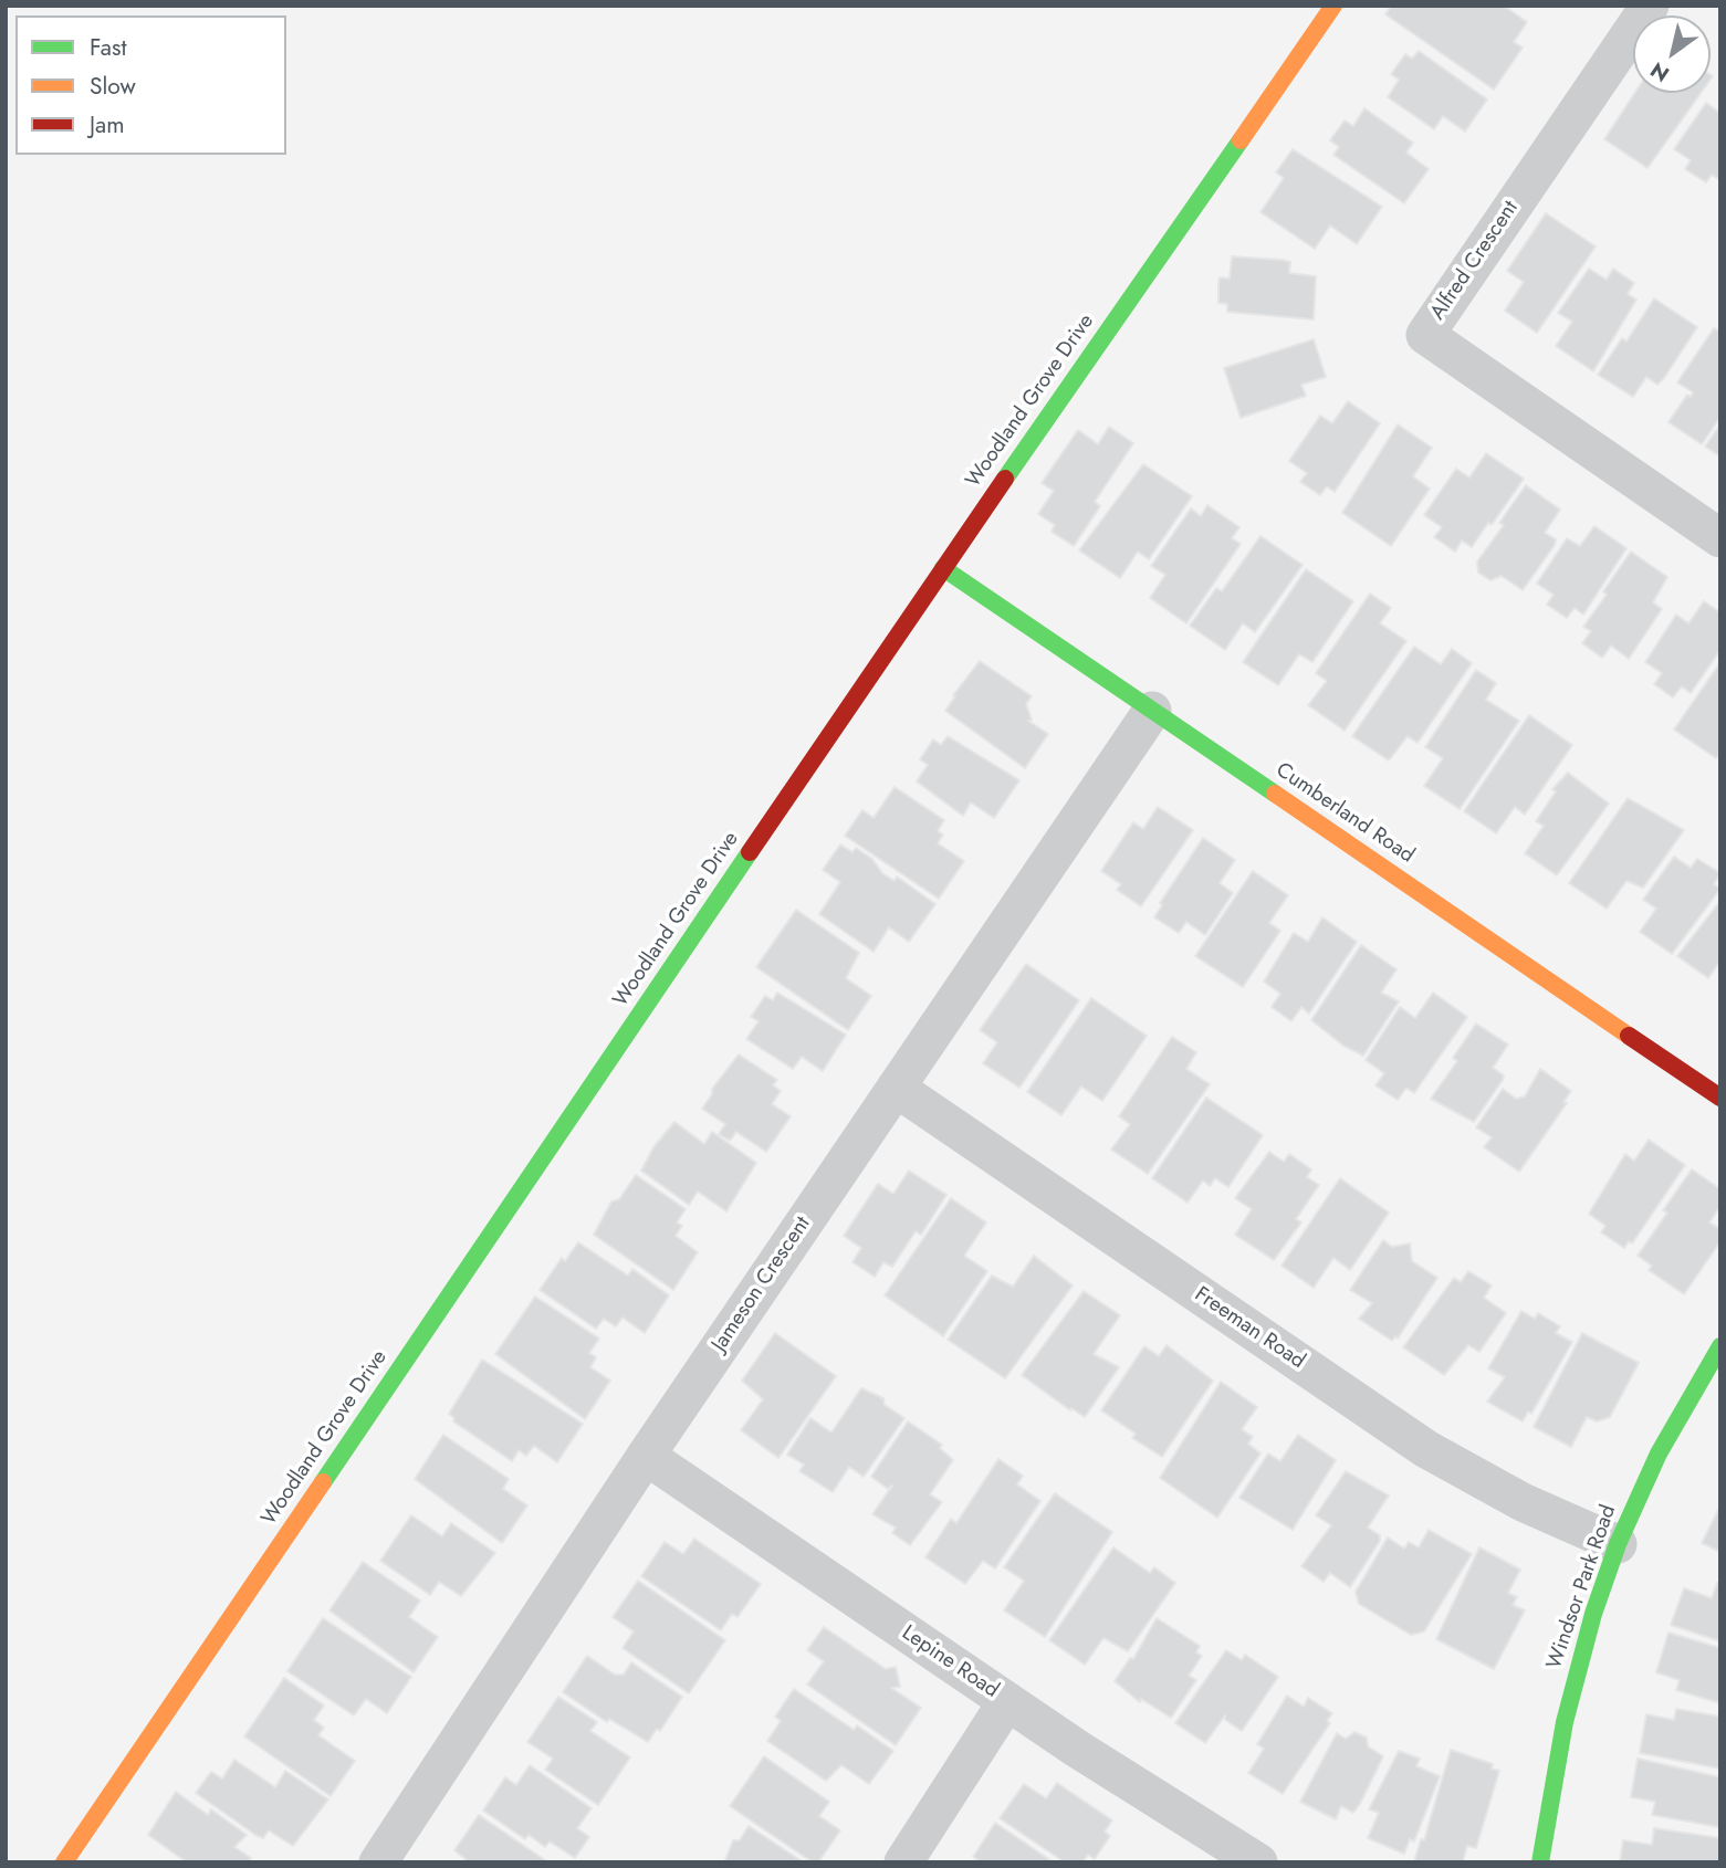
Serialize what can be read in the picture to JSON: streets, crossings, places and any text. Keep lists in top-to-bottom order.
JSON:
{
  "streets": {
    "street": [
      "Alfred Crescent",
      "Woodland Grove Drive",
      "Cumberland Road",
      "Jameson Crescent",
      "Freeman Road",
      "Windsor Park Road",
      "Lepine Road"
    ]
  },
  "crossings": [
    ["Woodland Grove Drive", "Cumberland Road"],
    ["Cumberland Road", "Jameson Crescent"],
    ["Jameson Crescent", "Freeman Road"],
    ["Jameson Crescent", "Lepine Road"],
    ["Freeman Road", "Windsor Park Road"]
  ],
  "legend": ["Fast", "Slow", "Jam"],
  "north": "bottom left"
}
